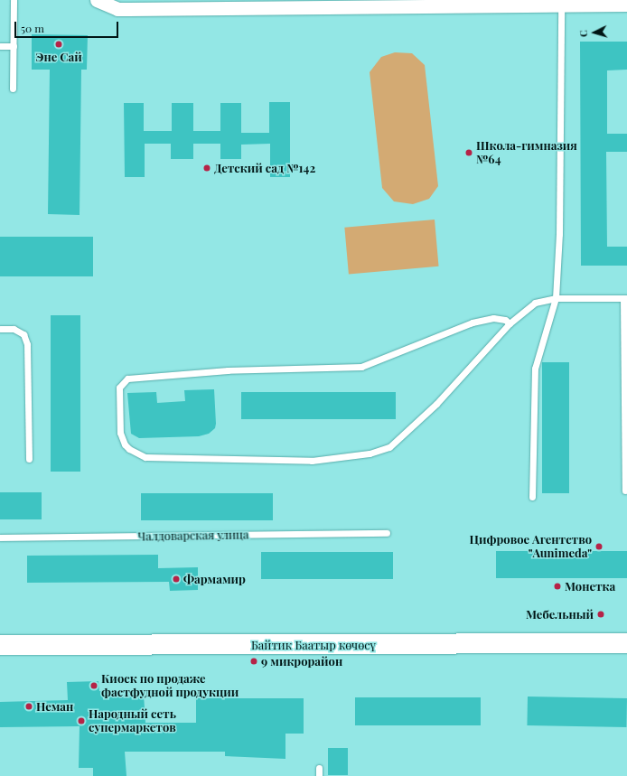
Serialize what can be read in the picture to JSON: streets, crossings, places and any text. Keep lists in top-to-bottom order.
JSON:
{
  "streets": {
    "main road": ["Байтик Баатыр көчөсү"],
    "lane": ["Чалдоварская улица"]
  },
  "places": [
    "Эне Сай",
    "Школа-гимназия №64",
    "Детский сад №142",
    "Цифровое Агентство \"Aunimeda\"",
    "Фармамир",
    "Монетка",
    "Мебельный",
    "9 микрорайон",
    "Киоск по продаже фастфудной продукции",
    "Неман",
    "Народный сеть супермаркетов"
  ],
  "scale_bar": "50 m",
  "north": "left"
}
